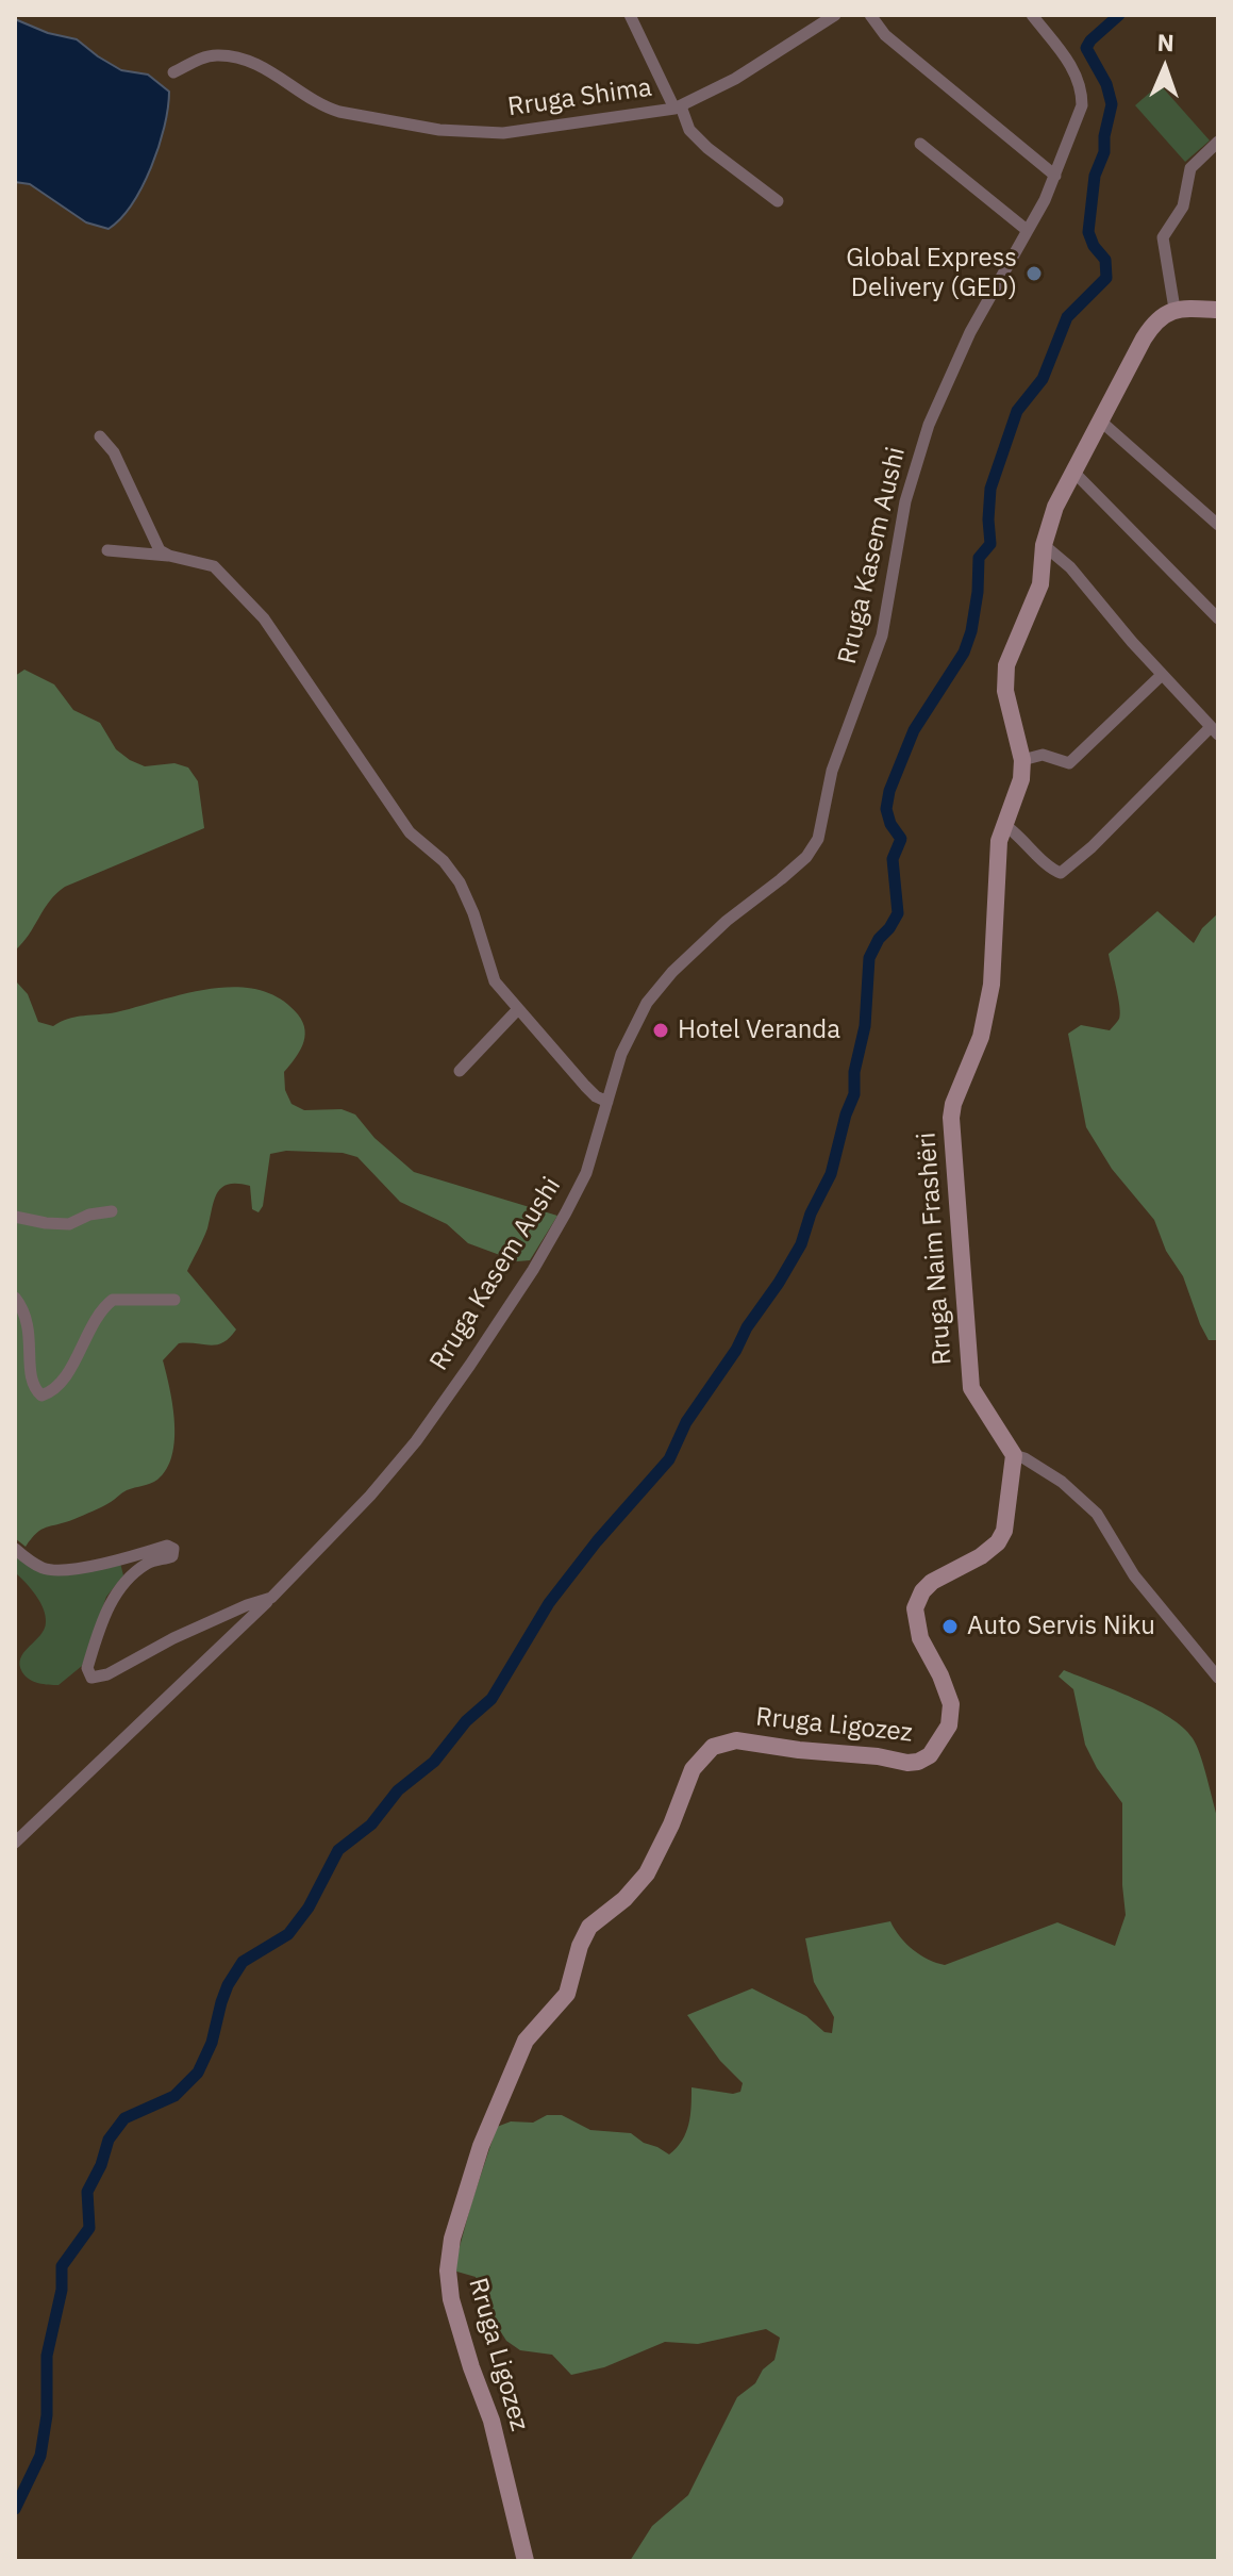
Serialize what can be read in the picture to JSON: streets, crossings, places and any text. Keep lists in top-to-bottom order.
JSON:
{
  "streets": {
    "street": [
      "Rruga Shima",
      "Rruga Kasem Aushi",
      "Rruga Naim Frashëri",
      "Rruga Ligozez"
    ]
  },
  "crossings": [
    ["Rruga Naim Frashëri", "Rruga Ligozez"]
  ],
  "places": ["Global Express Delivery (GED)", "Hotel Veranda", "Auto Servis Niku"],
  "north": "top"
}
